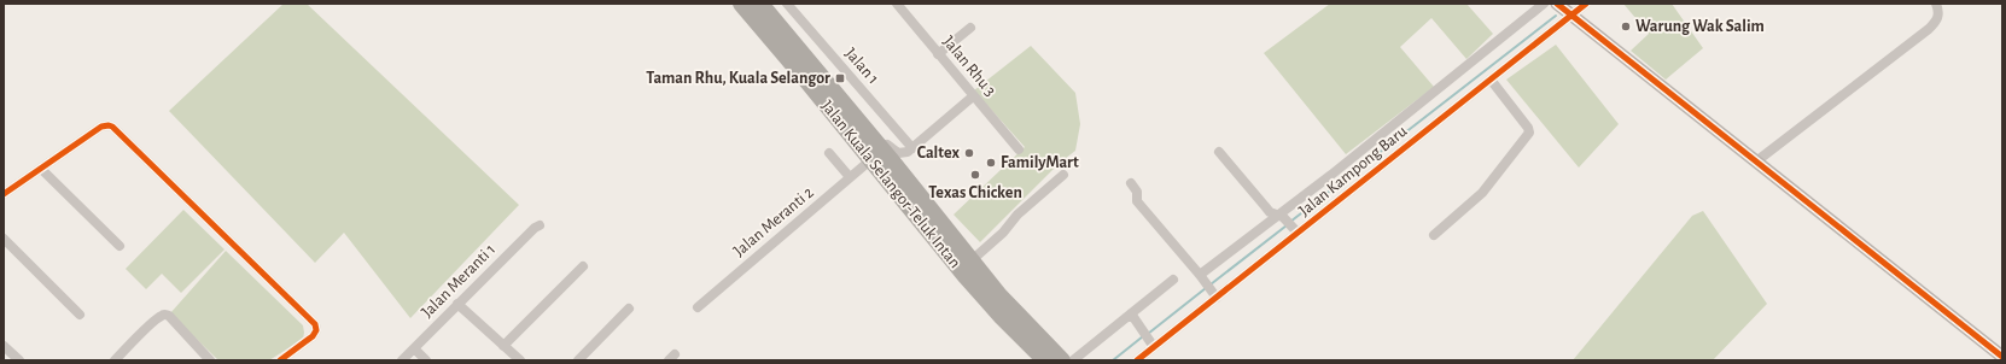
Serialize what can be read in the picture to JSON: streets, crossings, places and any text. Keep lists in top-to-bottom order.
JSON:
{
  "streets": {
    "highway": ["Jalan Kuala Selangor-Teluk Intan"],
    "street": [
      "Jalan 1",
      "Jalan Rhu 3",
      "Jalan Kampong Baru",
      "Jalan Meranti 2",
      "Jalan Meranti 1"
    ]
  },
  "crossings": [
    ["Jalan Kuala Selangor-Teluk Intan", "Jalan Meranti 2"]
  ],
  "places": {
    "other": [
      "Warung Wak Salim",
      "Caltex",
      "FamilyMart",
      "Texas Chicken"
    ],
    "transit": ["Taman Rhu, Kuala Selangor"]
  }
}
